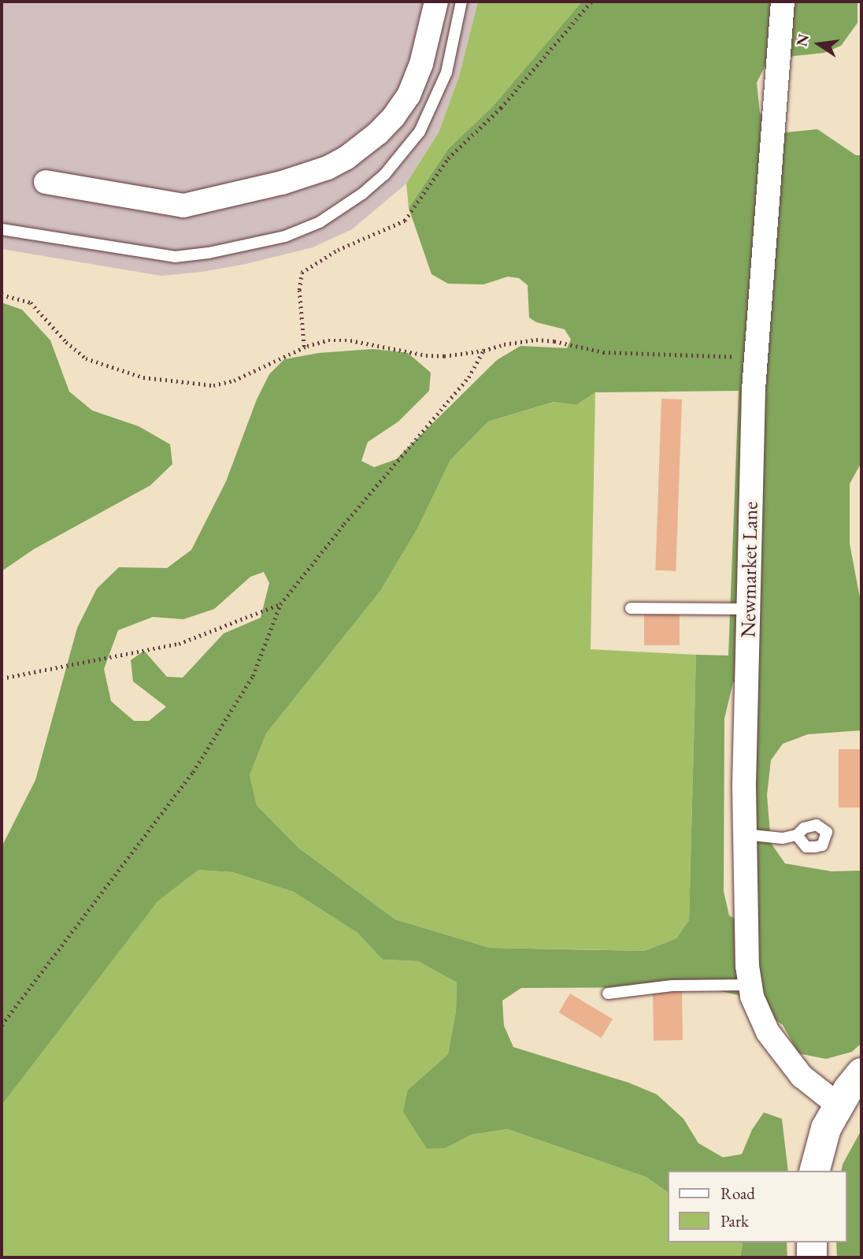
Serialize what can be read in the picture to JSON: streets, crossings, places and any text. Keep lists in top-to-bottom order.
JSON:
{
  "streets": {
    "street": ["Newmarket Lane"]
  },
  "legend": ["Road", "Park"],
  "north": "left"
}
